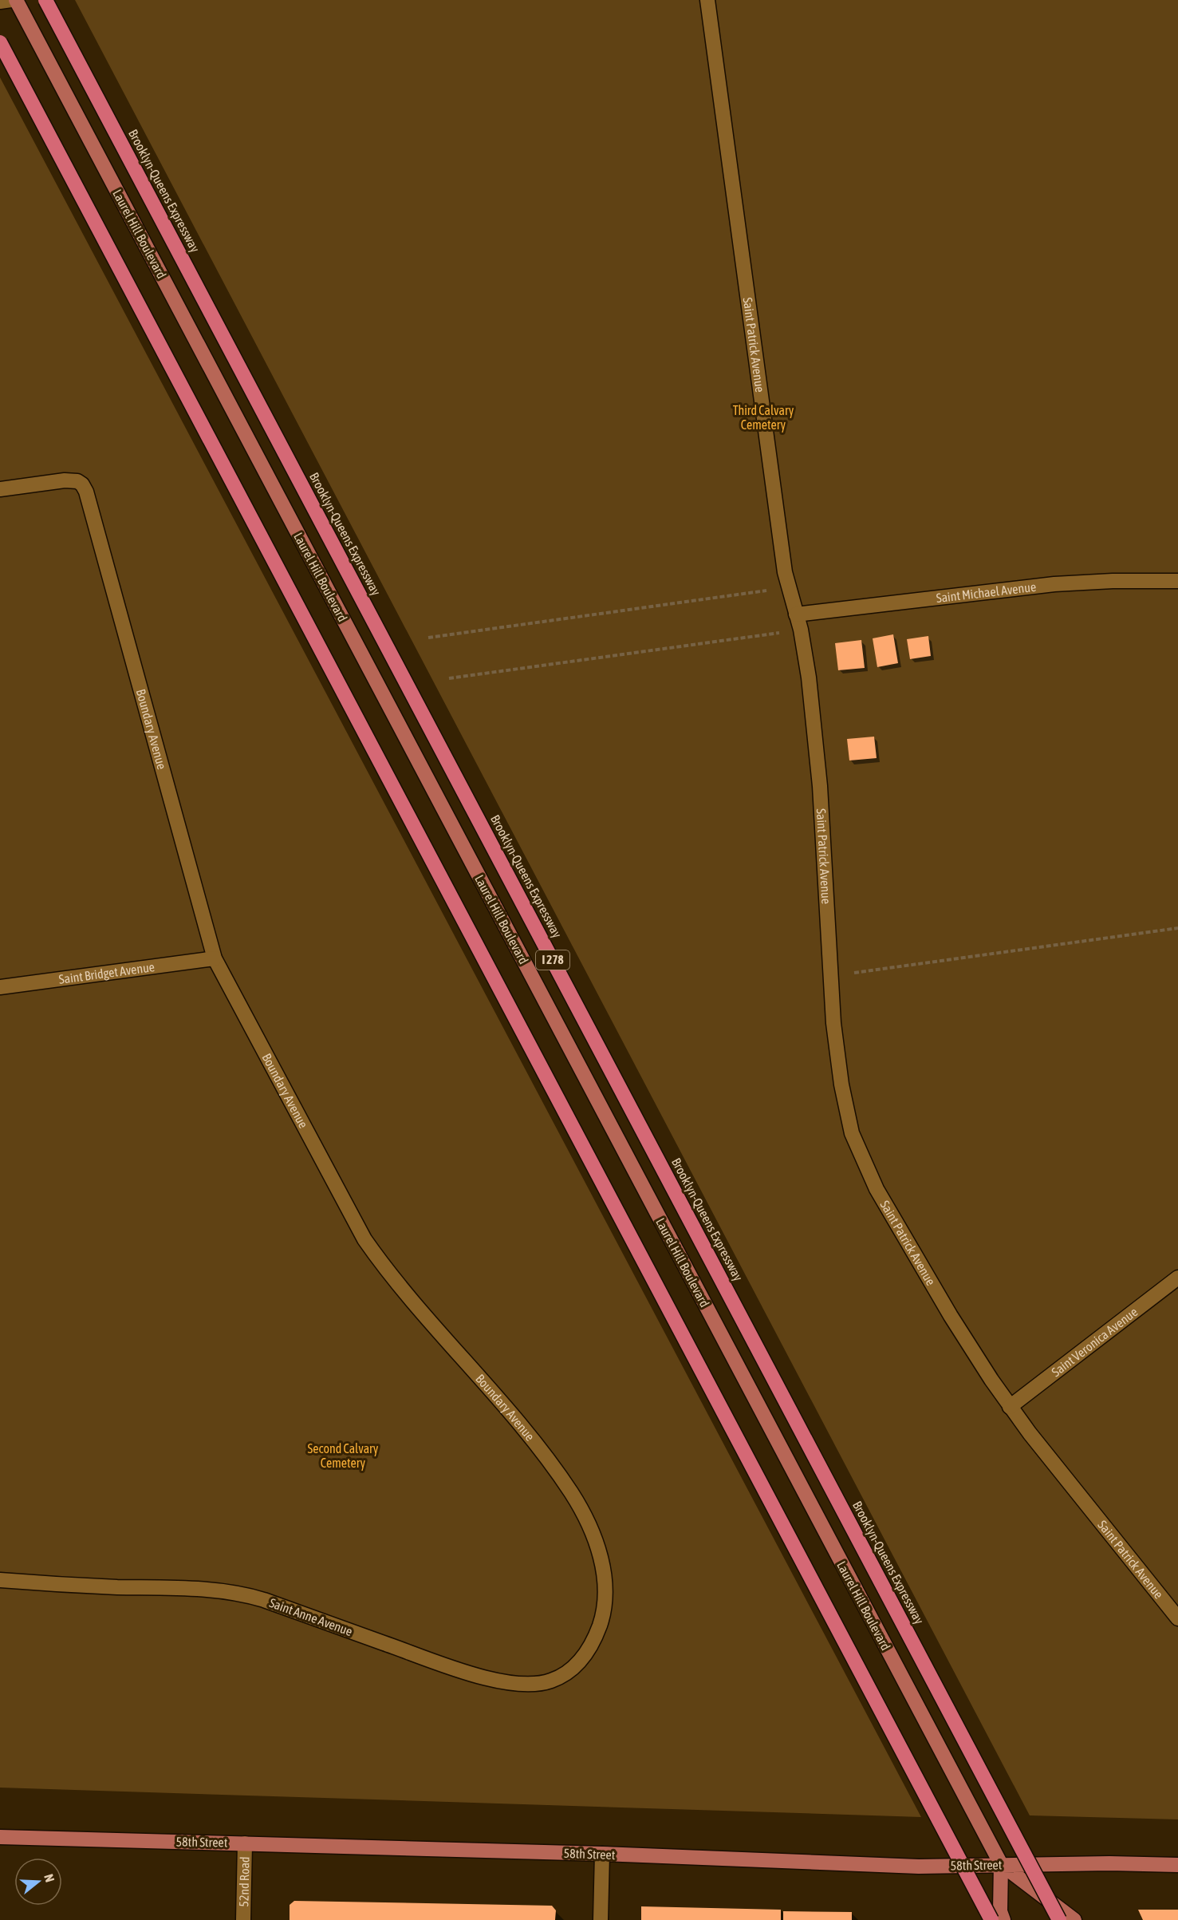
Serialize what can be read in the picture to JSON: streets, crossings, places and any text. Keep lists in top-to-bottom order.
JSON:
{
  "streets": {
    "highway": ["Brooklyn-Queens Expressway", "I 278"],
    "main road": ["Laurel Hill Boulevard", "58th Street"],
    "street": [
      "Saint Patrick Avenue",
      "Saint Michael Avenue",
      "Boundary Avenue",
      "Saint Bridget Avenue",
      "Saint Veronica Avenue",
      "Saint Anne Avenue",
      "52nd Road"
    ]
  },
  "crossings": [
    ["Laurel Hill Boulevard", "58th Street"],
    ["Saint Patrick Avenue", "Saint Michael Avenue"],
    ["Saint Patrick Avenue", "Saint Veronica Avenue"],
    ["Boundary Avenue", "Saint Bridget Avenue"],
    ["Boundary Avenue", "Saint Anne Avenue"],
    ["58th Street", "52nd Road"]
  ],
  "parks": ["Third Calvary Cemetery", "Second Calvary Cemetery"],
  "north": "right"
}
